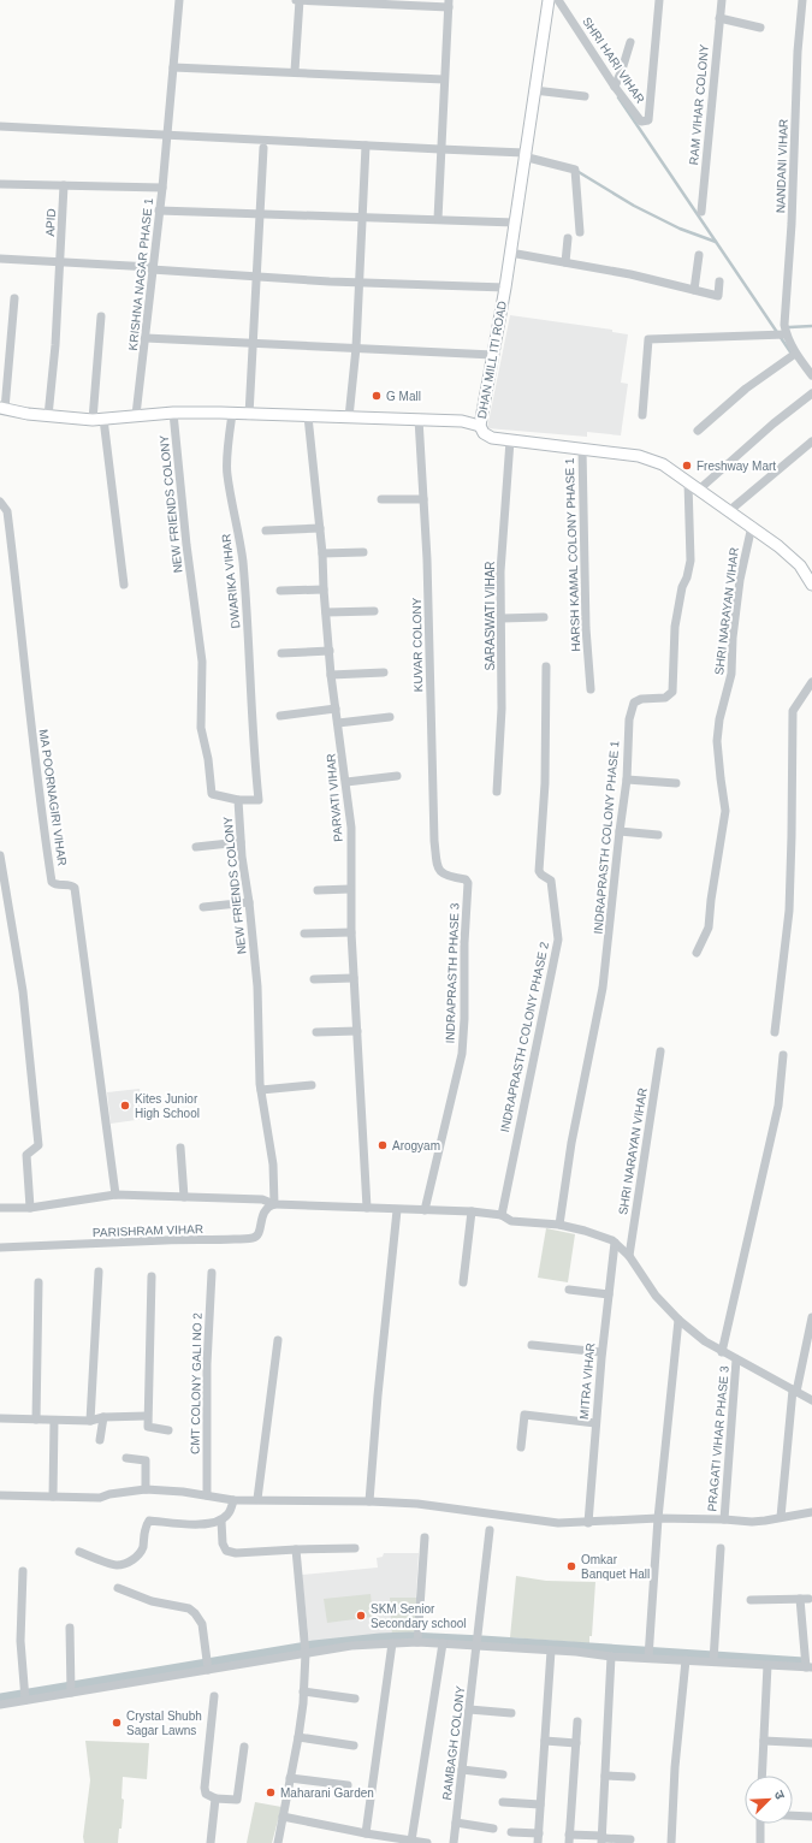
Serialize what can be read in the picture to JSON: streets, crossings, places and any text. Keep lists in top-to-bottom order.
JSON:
{
  "streets": {
    "street": [
      "SHRI HARI VIHAR",
      "RAM VIHAR COLONY",
      "NANDANI VIHAR",
      "APID",
      "KRISHNA NAGAR PHASE 1",
      "DHAN MILL ITI ROAD",
      "NEW FRIENDS COLONY",
      "HARSH KAMAL COLONY PHASE 1",
      "DWARIKA VIHAR",
      "SHRI NARAYAN VIHAR",
      "SARASWATI VIHAR",
      "KUVAR COLONY",
      "MA POORNAGIRI VIHAR",
      "PARVATI VIHAR",
      "INDRAPRASTH COLONY PHASE 1",
      "INDRAPRASTH PHASE 3",
      "INDRAPRASTH COLONY PHASE 2",
      "PARISHRAM VIHAR",
      "MITRA VIHAR",
      "CMT COLONY GALI NO 2",
      "PRAGATI VIHAR PHASE 3",
      "RAMBAGH COLONY"
    ]
  },
  "crossings": [
    ["DHAN MILL ITI ROAD", "HARSH KAMAL COLONY PHASE 1"],
    ["DHAN MILL ITI ROAD", "SHRI NARAYAN VIHAR"],
    ["DHAN MILL ITI ROAD", "SARASWATI VIHAR"],
    ["DHAN MILL ITI ROAD", "INDRAPRASTH COLONY PHASE 1"],
    ["NEW FRIENDS COLONY", "DWARIKA VIHAR"],
    ["NEW FRIENDS COLONY", "PARISHRAM VIHAR"],
    ["KUVAR COLONY", "INDRAPRASTH PHASE 3"]
  ],
  "places": [
    "G Mall",
    "Freshway Mart",
    "Kites Junior High School",
    "Arogyam",
    "Omkar Banquet Hall",
    "SKM Senior Secondary school",
    "Crystal Shubh Sagar Lawns",
    "Maharani Garden"
  ],
  "north": "top right"
}
